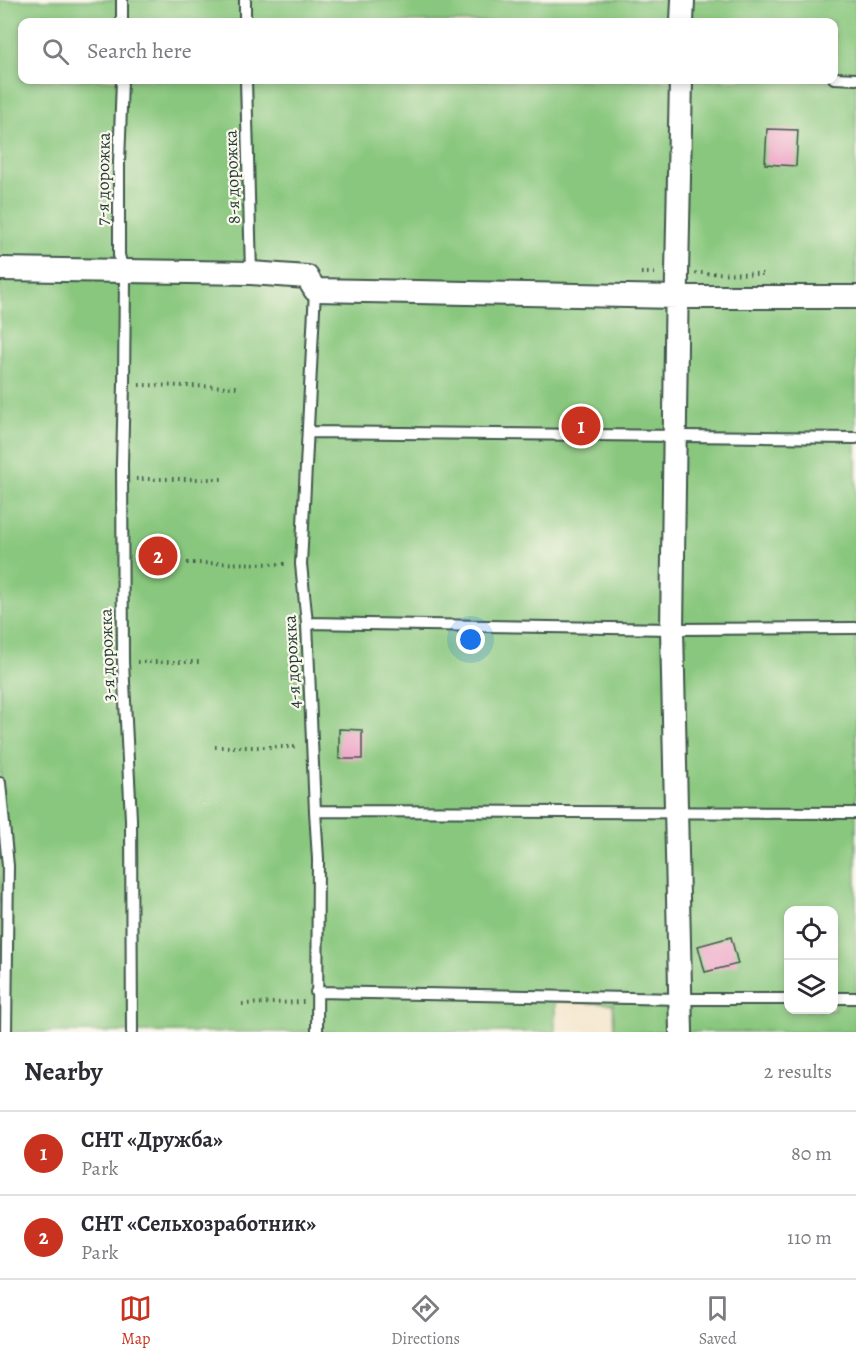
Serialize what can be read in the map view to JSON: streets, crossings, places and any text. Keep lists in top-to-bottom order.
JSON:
{
  "streets": {
    "lane": [
      "8-я дорожка",
      "7-я дорожка",
      "3-я дорожка",
      "4-я дорожка"
    ]
  },
  "crossings": [
    ["7-я дорожка", "3-я дорожка"]
  ],
  "page": {
    "search": "Search here",
    "pins": ["1", "2"],
    "heading": ["Nearby", "2 results"],
    "list": [
      {
        "mark": "1",
        "name": "СНТ «Дружба»",
        "note": "Park",
        "value": "80 m"
      },
      {
        "mark": "2",
        "name": "СНТ «Сельхозработник»",
        "note": "Park",
        "value": "110 m"
      }
    ],
    "nav": ["Map", "Directions", "Saved"]
  }
}
